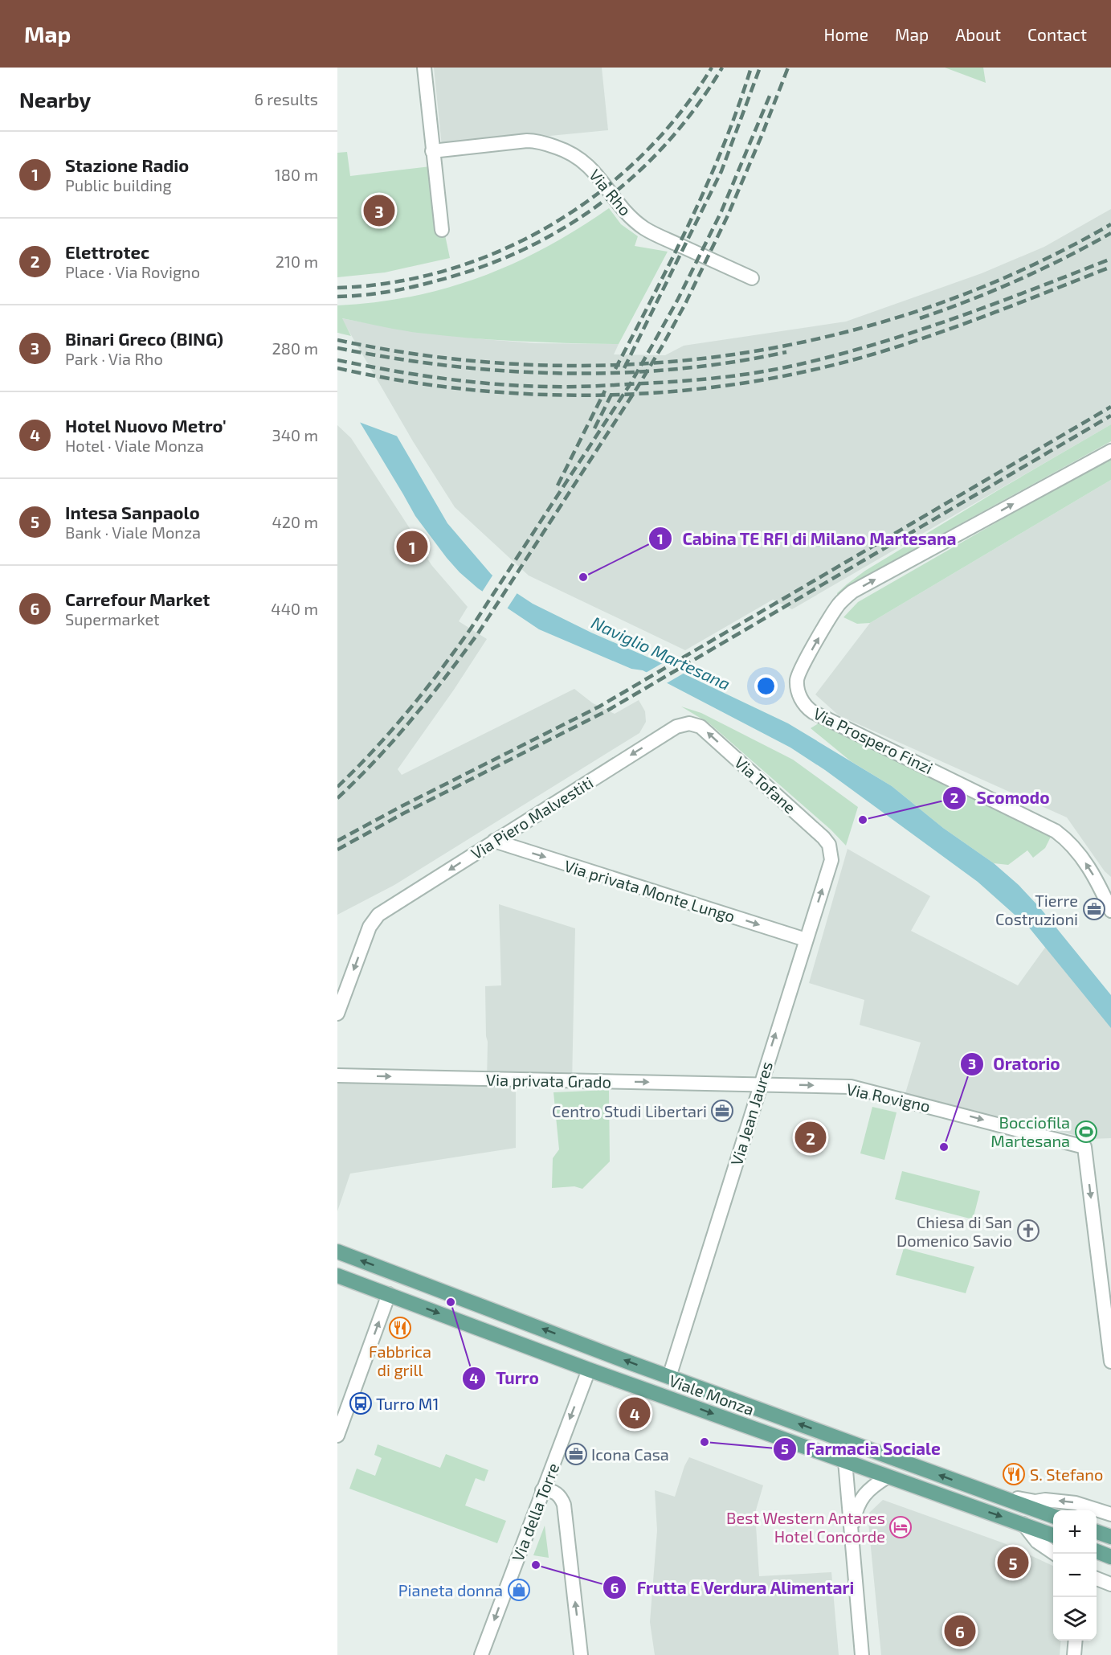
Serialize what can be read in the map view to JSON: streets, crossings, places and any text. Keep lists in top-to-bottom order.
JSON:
{
  "streets": {
    "main road": ["Viale Monza"],
    "street": [
      "Via Rho",
      "Via Prospero Finzi",
      "Via Tofane",
      "Via Piero Malvestiti",
      "Via privata Monte Lungo",
      "Via privata Grado",
      "Via Rovigno",
      "Via Jean Jaures",
      "Via della Torre"
    ]
  },
  "crossings": [
    ["Via Tofane", "Via Piero Malvestiti"],
    ["Via Tofane", "Via Jean Jaures"],
    ["Via Piero Malvestiti", "Via privata Monte Lungo"],
    ["Via privata Monte Lungo", "Via Jean Jaures"],
    ["Via privata Grado", "Via Rovigno"],
    ["Via privata Grado", "Via Jean Jaures"],
    ["Via Rovigno", "Via Jean Jaures"],
    ["Via Jean Jaures", "Viale Monza"],
    ["Viale Monza", "Via della Torre"]
  ],
  "one_way": [
    "Via Tofane",
    "Via Piero Malvestiti",
    "Via privata Monte Lungo",
    "Via privata Grado",
    "Via Rovigno",
    "Via Jean Jaures",
    "Via della Torre"
  ],
  "water": ["Naviglio Martesana"],
  "places": {
    "other": [
      "Cabina TE RFI di Milano Martesana",
      "Scomodo",
      "Oratorio",
      "Turro",
      "Farmacia Sociale",
      "Frutta E Verdura Alimentari"
    ],
    "office": ["Tierre Costruzioni", "Centro Studi Libertari", "Icona Casa"],
    "sports": ["Bocciofila Martesana"],
    "church": ["Chiesa di San Domenico Savio"],
    "restaurant": ["Fabbrica di grill", "S. Stefano"],
    "bus stop": ["Turro M1"],
    "hotel": ["Best Western Antares Hotel Concorde"],
    "shop": ["Pianeta donna"]
  },
  "page": {
    "header": "Map",
    "nav": [
      "Home",
      "Map",
      "About",
      "Contact"
    ],
    "heading": ["Nearby", "6 results"],
    "list": [
      {
        "mark": "1",
        "name": "Stazione Radio",
        "note": "Public building",
        "value": "180 m"
      },
      {
        "mark": "2",
        "name": "Elettrotec",
        "note": "Place · Via Rovigno",
        "value": "210 m"
      },
      {
        "mark": "3",
        "name": "Binari Greco (BING)",
        "note": "Park · Via Rho",
        "value": "280 m"
      },
      {
        "mark": "4",
        "name": "Hotel Nuovo Metro'",
        "note": "Hotel · Viale Monza",
        "value": "340 m"
      },
      {
        "mark": "5",
        "name": "Intesa Sanpaolo",
        "note": "Bank · Viale Monza",
        "value": "420 m"
      },
      {
        "mark": "6",
        "name": "Carrefour Market",
        "note": "Supermarket",
        "value": "440 m"
      }
    ],
    "pins": [
      "3",
      "1",
      "2",
      "4",
      "5",
      "6"
    ],
    "map_buttons": ["+", "−"]
  }
}
